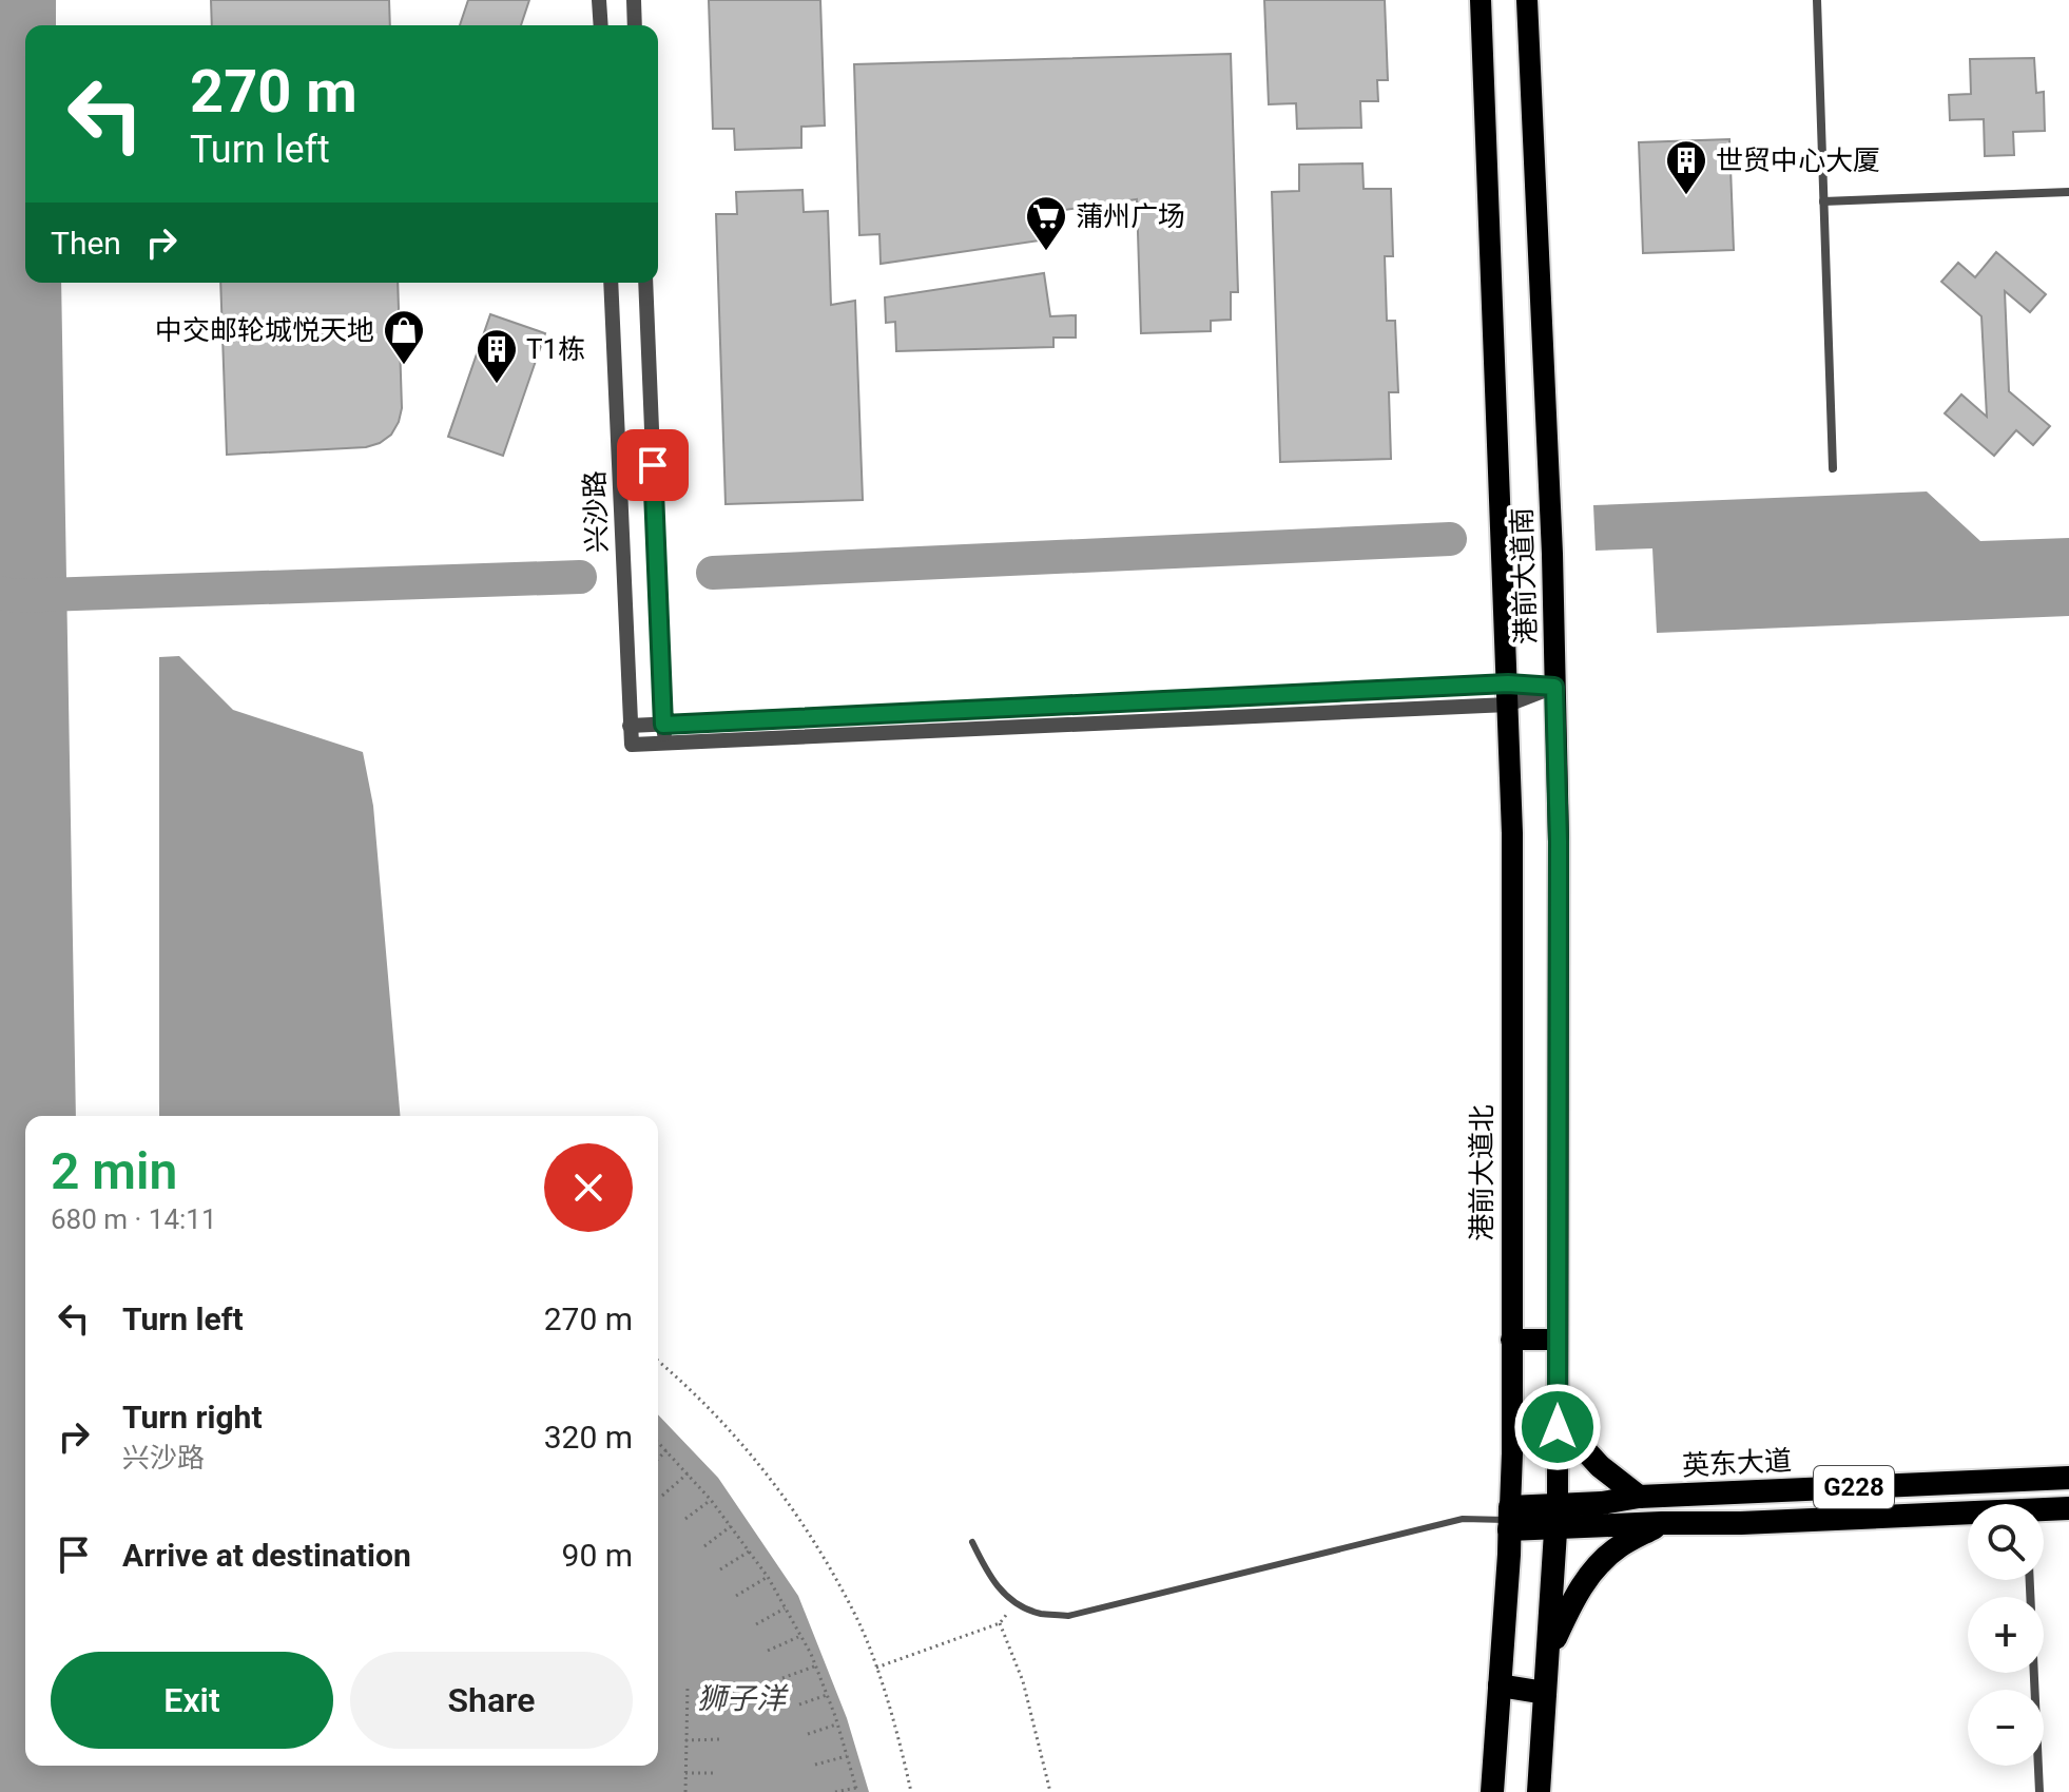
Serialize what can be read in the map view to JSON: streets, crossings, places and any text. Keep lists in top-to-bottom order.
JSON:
{
  "streets": {
    "highway": ["港前大道北", "英东大道", "G228"],
    "main road": ["港前大道南"],
    "street": ["兴沙路"]
  },
  "crossings": [
    ["港前大道南", "港前大道北"],
    ["港前大道南", "英东大道"],
    ["港前大道北", "英东大道"]
  ],
  "water": ["狮子洋"],
  "places": {
    "building": ["世贸中心大厦", "T1栋"],
    "supermarket": ["蒲州广场"],
    "shop": ["中交邮轮城悦天地"]
  },
  "page": {
    "turn": ["270 m", "Turn left"],
    "then": "Then",
    "heading": ["2 min", "680 m · 14:11"],
    "list": [
      {
        "name": "Turn left",
        "value": "270 m"
      },
      {
        "name": "Turn right",
        "note": "兴沙路",
        "value": "320 m"
      },
      {
        "name": "Arrive at destination",
        "value": "90 m"
      }
    ],
    "map_buttons": ["+", "−"],
    "buttons": ["Exit", "Share"]
  }
}
